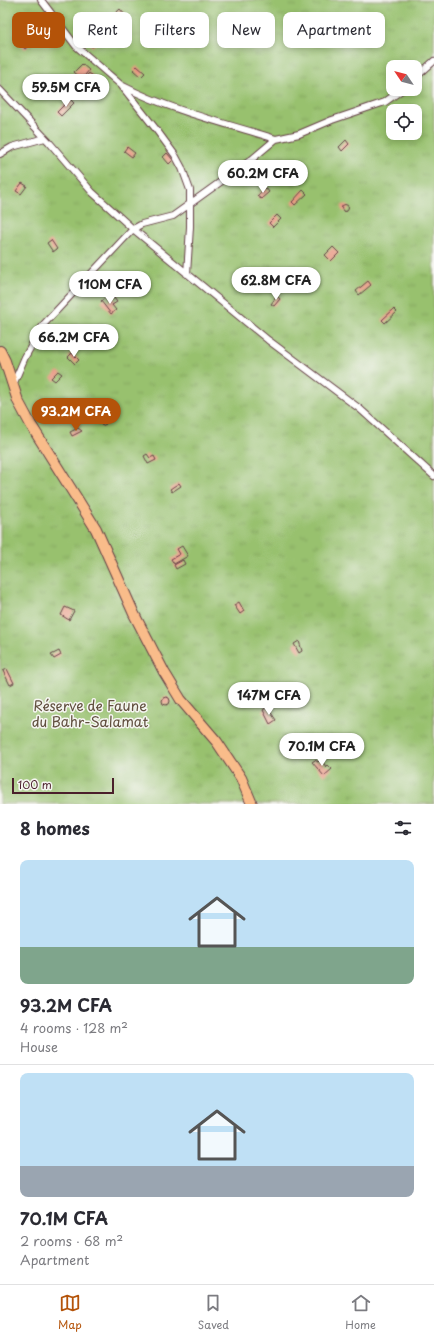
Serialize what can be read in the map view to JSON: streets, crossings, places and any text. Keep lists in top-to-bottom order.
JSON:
{
  "parks": ["Réserve de Faune du Bahr-Salamat"],
  "scale_bar": "100 m",
  "north": "top left",
  "page": {
    "chip": [
      "Buy",
      "Rent",
      "Filters",
      "New",
      "Apartment"
    ],
    "price": [
      "59.5M CFA",
      "60.2M CFA",
      "62.8M CFA",
      "110M CFA",
      "66.2M CFA",
      "93.2M CFA",
      "147M CFA",
      "70.1M CFA"
    ],
    "scale": "100 m",
    "heading": "8 homes",
    "list": [
      {
        "name": "93.2M CFA",
        "note": "4 rooms · 128 m² · House"
      },
      {
        "name": "70.1M CFA",
        "note": "2 rooms · 68 m² · Apartment"
      }
    ],
    "tabs": ["Map", "Saved", "Home"]
  }
}
